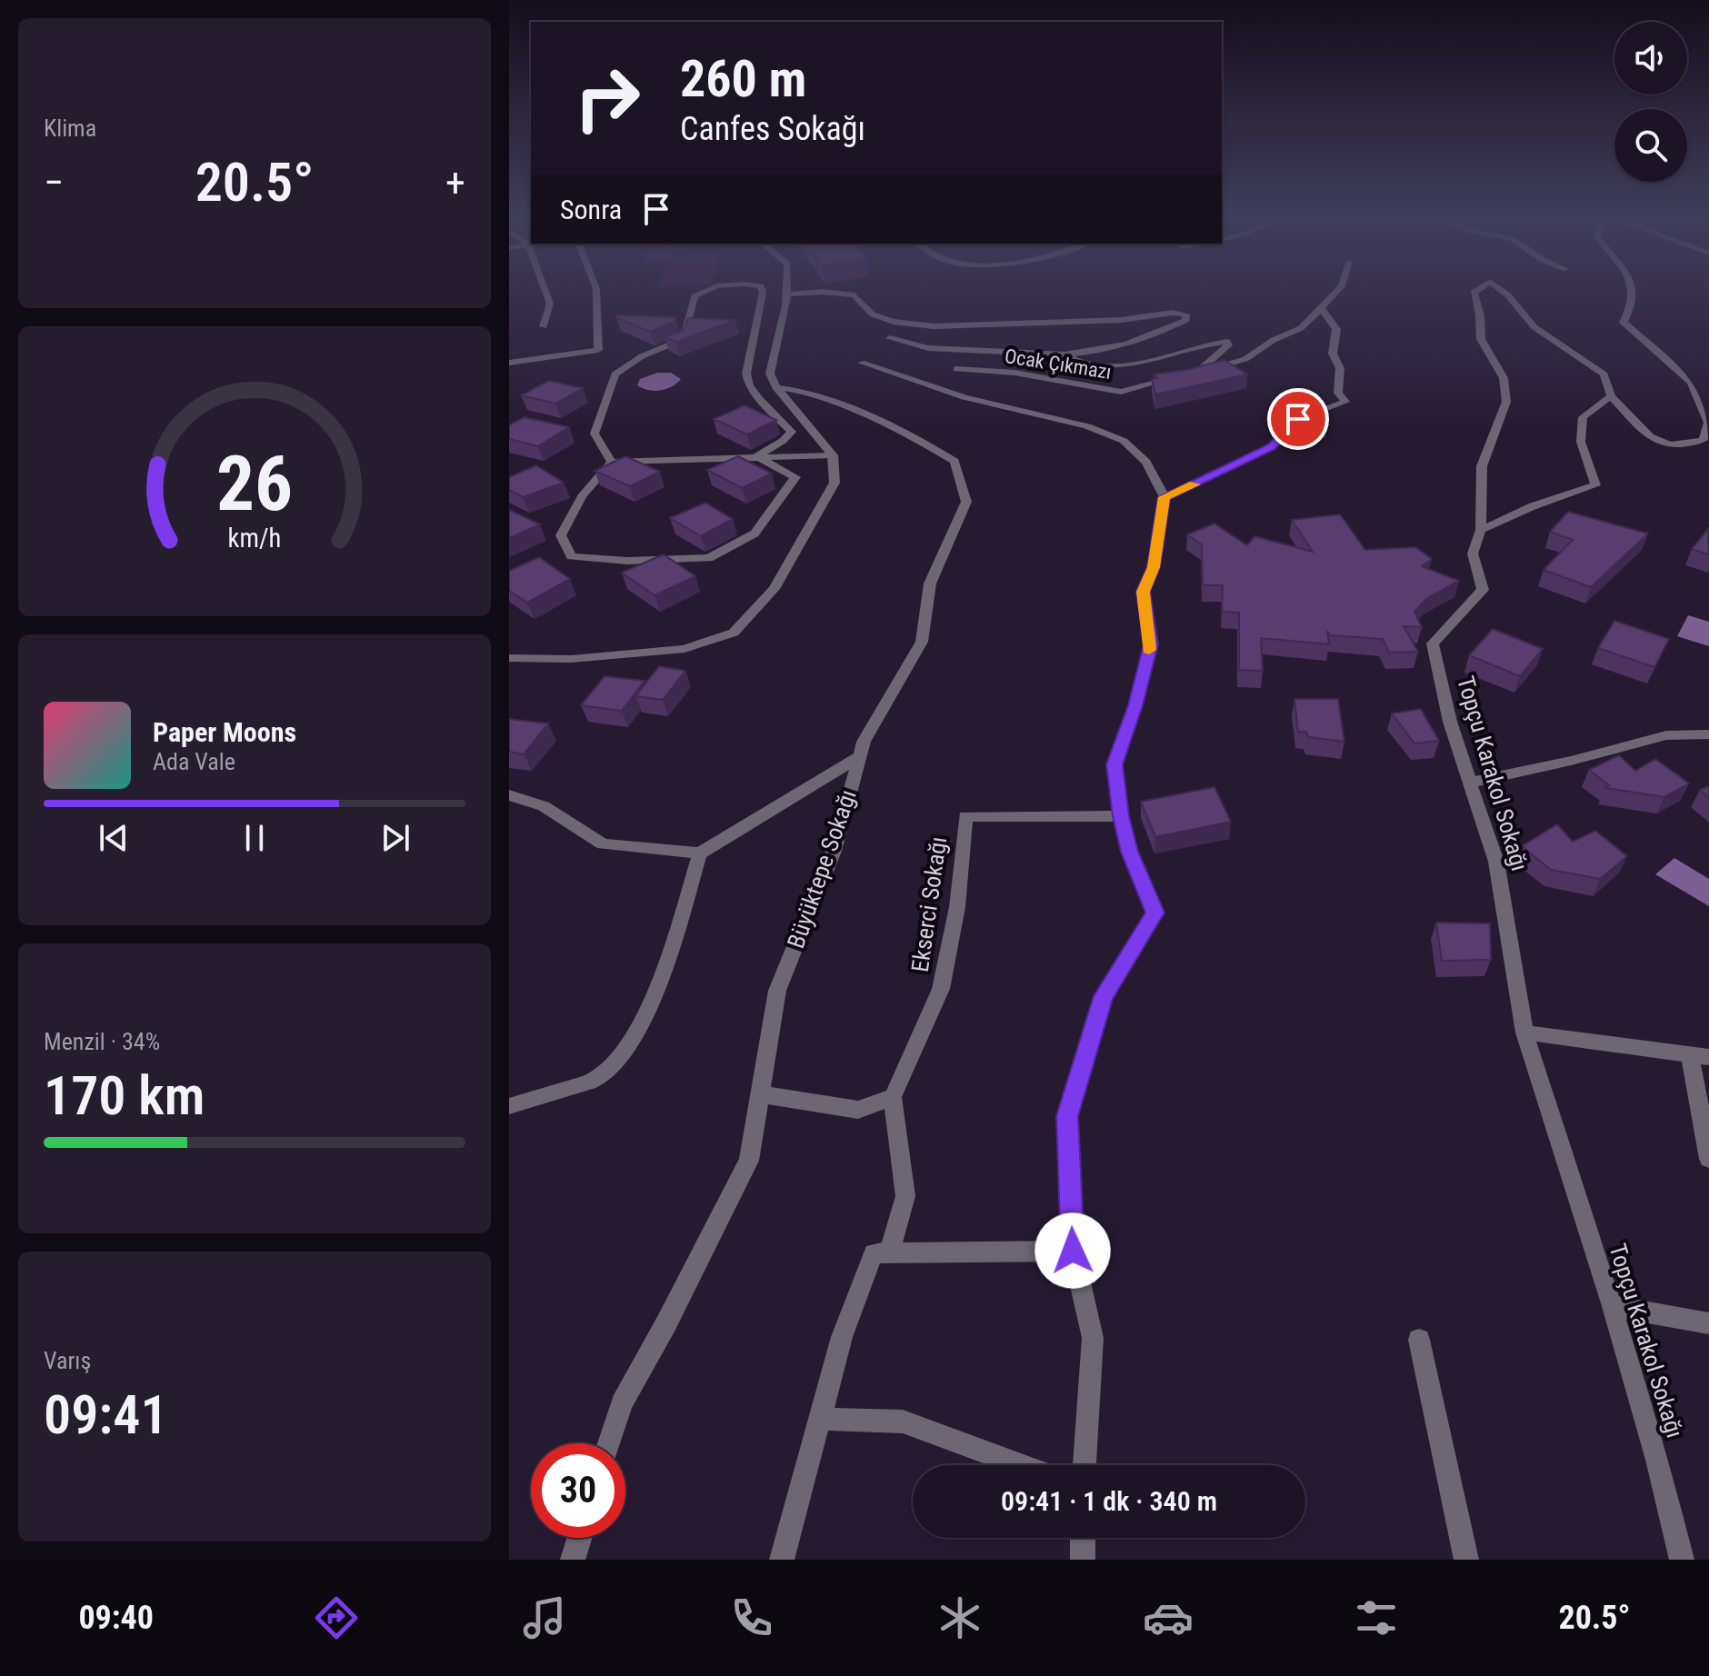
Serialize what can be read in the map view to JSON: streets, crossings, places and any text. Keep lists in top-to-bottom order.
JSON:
{
  "streets": {
    "street": [
      "Ocak Çıkmazı",
      "Topçu Karakol Sokağı",
      "Büyüktepe Sokağı",
      "Ekserci Sokağı"
    ]
  },
  "page": {
    "tile": [
      "Klima",
      ["Menzil · 34%", "170 km"],
      ["Varış", "09:41"]
    ],
    "turn": ["260 m", "Canfes Sokağı"],
    "heat": ["−", "20.5°", "+"],
    "then": "Sonra",
    "song": ["Paper Moons", "Ada Vale"],
    "limit": "30",
    "trip": "09:41 · 1 dk · 340 m",
    "tabs": ["09:40", "20.5°"],
    "gauge": ["26", "km/h"]
  }
}
